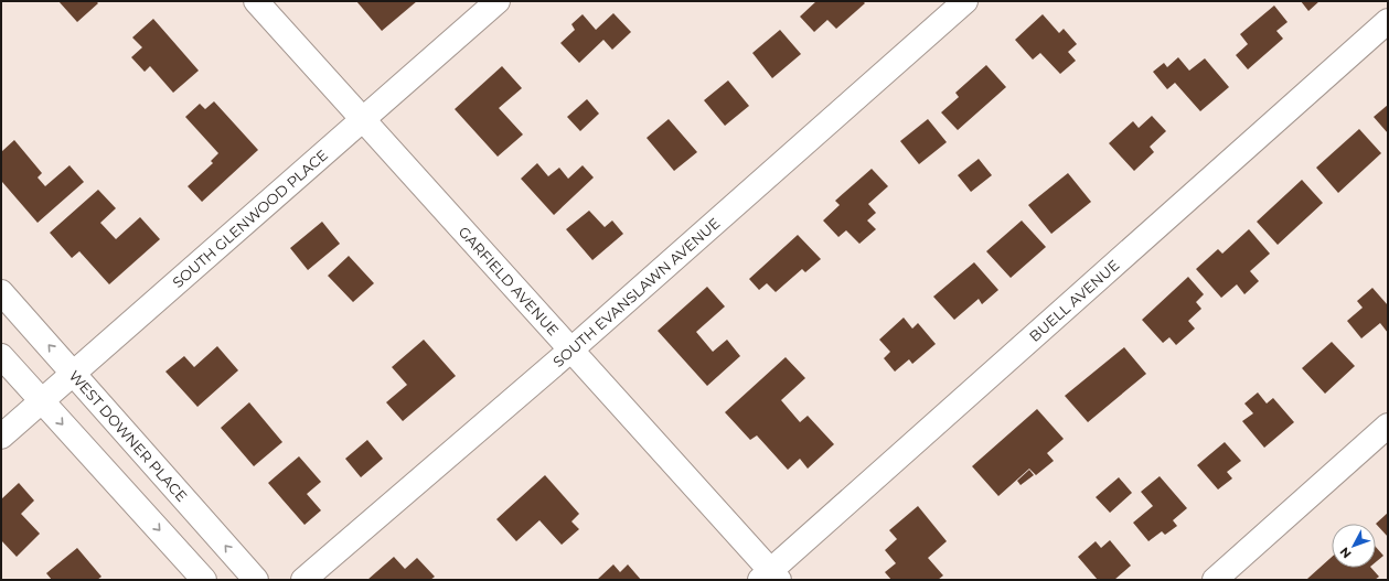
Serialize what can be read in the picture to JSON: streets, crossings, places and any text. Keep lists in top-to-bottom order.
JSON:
{
  "streets": {
    "street": [
      "SOUTH GLENWOOD PLACE",
      "GARFIELD AVENUE",
      "SOUTH EVANSLAWN AVENUE",
      "BUELL AVENUE",
      "WEST DOWNER PLACE"
    ]
  },
  "crossings": [
    ["SOUTH GLENWOOD PLACE", "GARFIELD AVENUE"],
    ["SOUTH GLENWOOD PLACE", "WEST DOWNER PLACE"],
    ["GARFIELD AVENUE", "SOUTH EVANSLAWN AVENUE"],
    ["GARFIELD AVENUE", "BUELL AVENUE"]
  ],
  "north": "bottom left"
}
